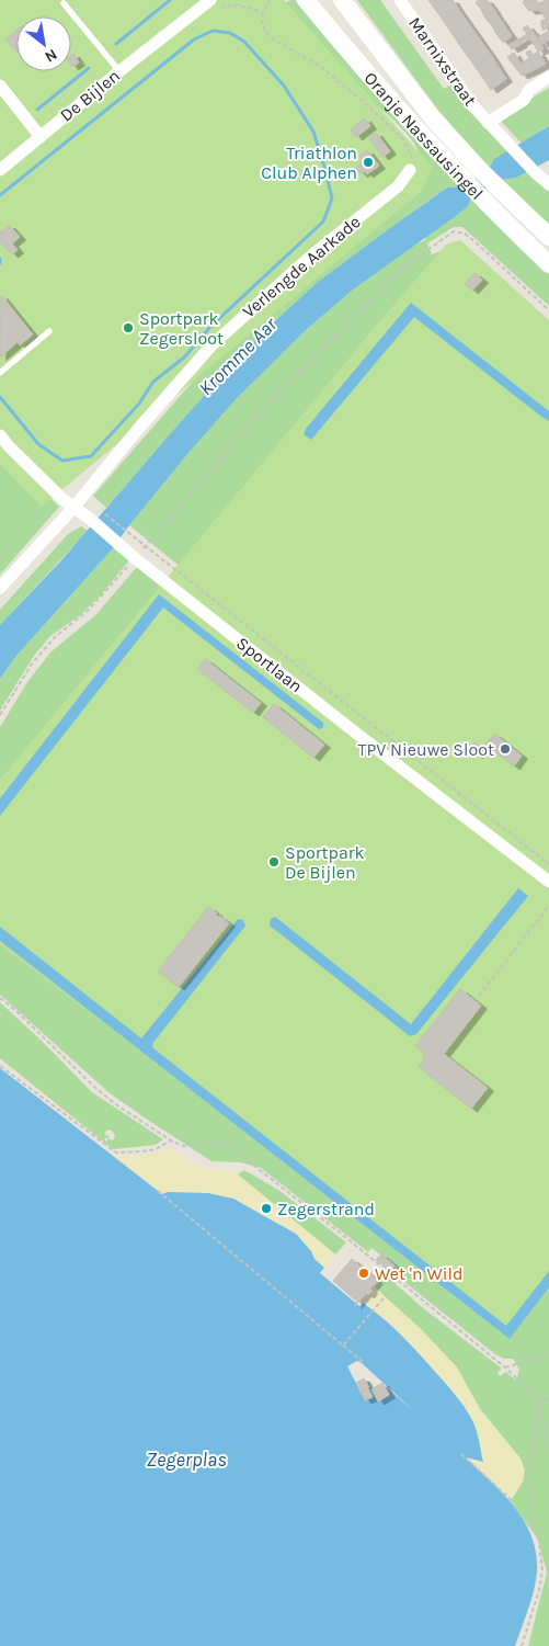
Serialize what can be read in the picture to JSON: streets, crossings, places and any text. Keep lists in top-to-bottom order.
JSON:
{
  "streets": {
    "main road": ["Oranje Nassausingel"],
    "street": [
      "Marnixstraat",
      "De Bijlen",
      "Verlengde Aarkade",
      "Sportlaan"
    ]
  },
  "crossings": [
    ["Verlengde Aarkade", "Sportlaan"]
  ],
  "water": ["Kromme Aar", "Zegerplas"],
  "places": [
    "Triathlon Club Alphen",
    "Sportpark Zegersloot",
    "TPV Nieuwe Sloot",
    "Sportpark De Bijlen",
    "Zegerstrand",
    "Wet 'n Wild"
  ],
  "north": "bottom right"
}
